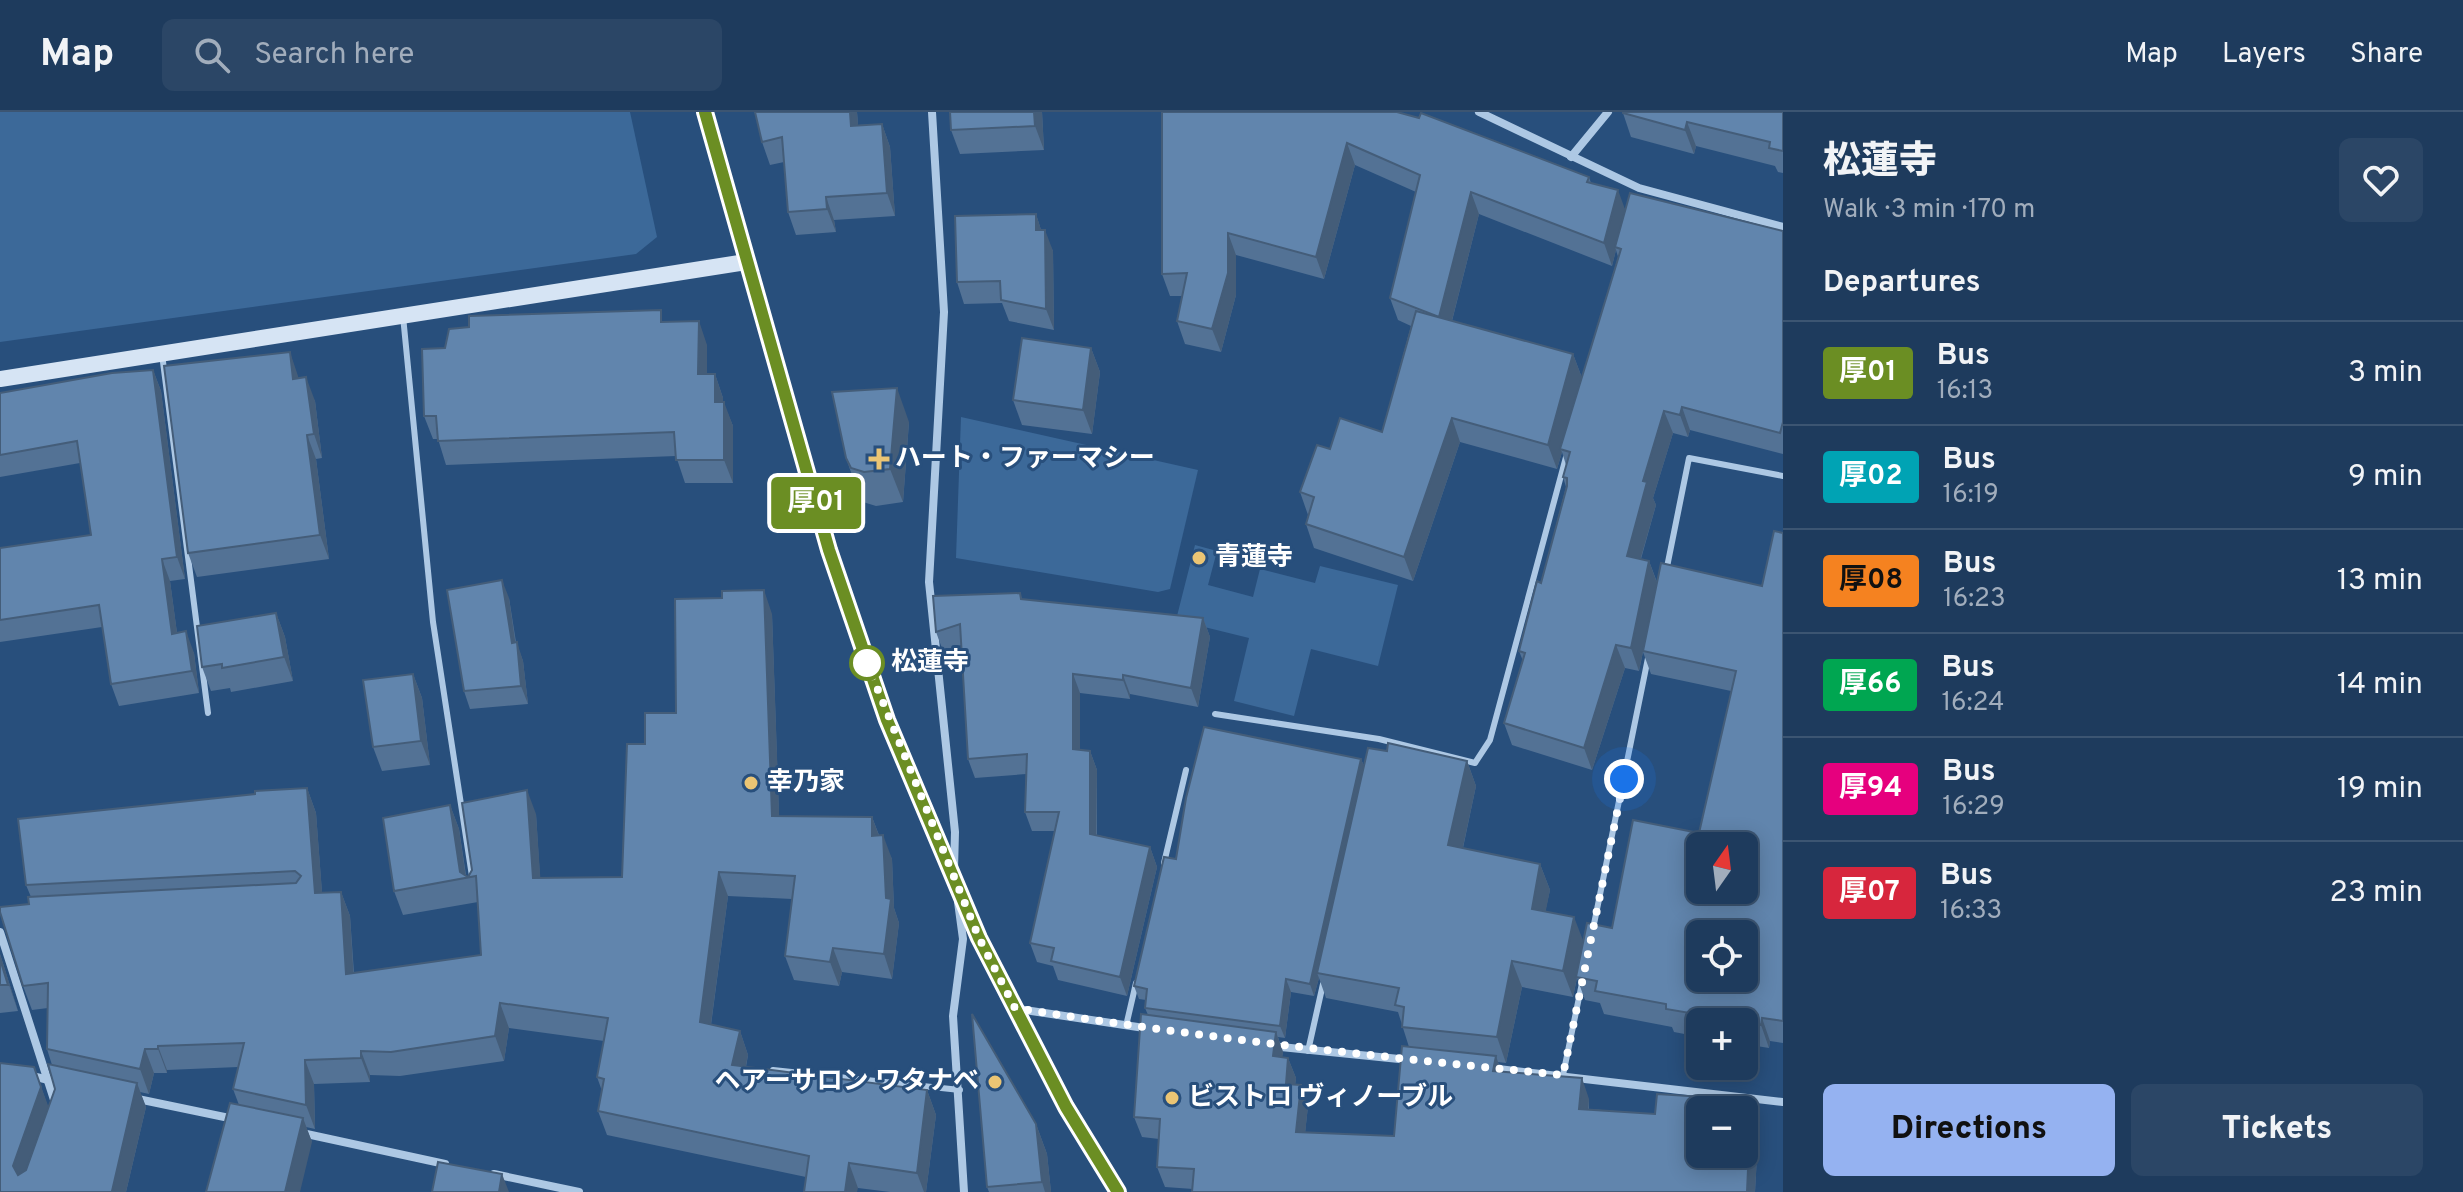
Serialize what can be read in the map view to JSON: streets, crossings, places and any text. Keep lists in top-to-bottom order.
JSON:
{
  "places": {
    "health": ["ハート・ファーマシー"],
    "other": [
      "青蓮寺",
      "松蓮寺",
      "幸乃家",
      "ヘアーサロン ワタナベ",
      "ビストロ ヴィノーブル"
    ]
  },
  "lines": ["bus line 厚01"],
  "north": "top",
  "page": {
    "header": "Map",
    "search": "Search here",
    "nav": ["Map", "Layers", "Share"],
    "on_map": "厚01",
    "heading": [
      ["松蓮寺", "Walk · 3 min · 170 m"],
      "Departures"
    ],
    "list": [
      {
        "mark": "厚01",
        "name": "Bus",
        "note": "16:13",
        "value": "3 min"
      },
      {
        "mark": "厚02",
        "name": "Bus",
        "note": "16:19",
        "value": "9 min"
      },
      {
        "mark": "厚08",
        "name": "Bus",
        "note": "16:23",
        "value": "13 min"
      },
      {
        "mark": "厚66",
        "name": "Bus",
        "note": "16:24",
        "value": "14 min"
      },
      {
        "mark": "厚94",
        "name": "Bus",
        "note": "16:29",
        "value": "19 min"
      },
      {
        "mark": "厚07",
        "name": "Bus",
        "note": "16:33",
        "value": "23 min"
      }
    ],
    "map_buttons": ["+", "−"],
    "buttons": ["Directions", "Tickets"]
  }
}
